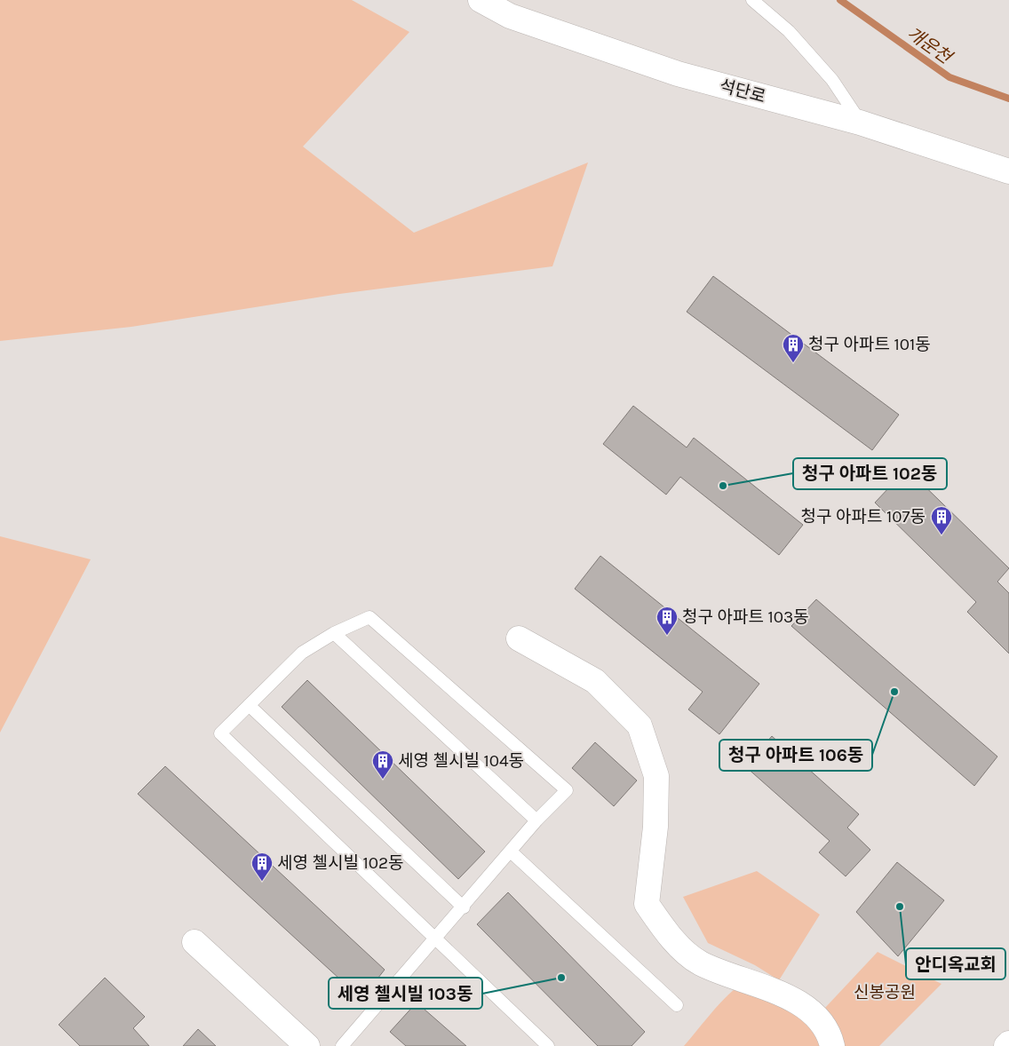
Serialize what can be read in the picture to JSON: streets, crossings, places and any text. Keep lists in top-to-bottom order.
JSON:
{
  "streets": {
    "street": ["석단로"]
  },
  "water": ["개운천"],
  "parks": ["신봉공원"],
  "places": {
    "building": [
      "청구 아파트 101동",
      "청구 아파트 107동",
      "청구 아파트 103동",
      "세영 첼시빌 104동",
      "세영 첼시빌 102동"
    ],
    "other": [
      "청구 아파트 102동",
      "청구 아파트 106동",
      "안디옥교회",
      "세영 첼시빌 103동"
    ]
  }
}
